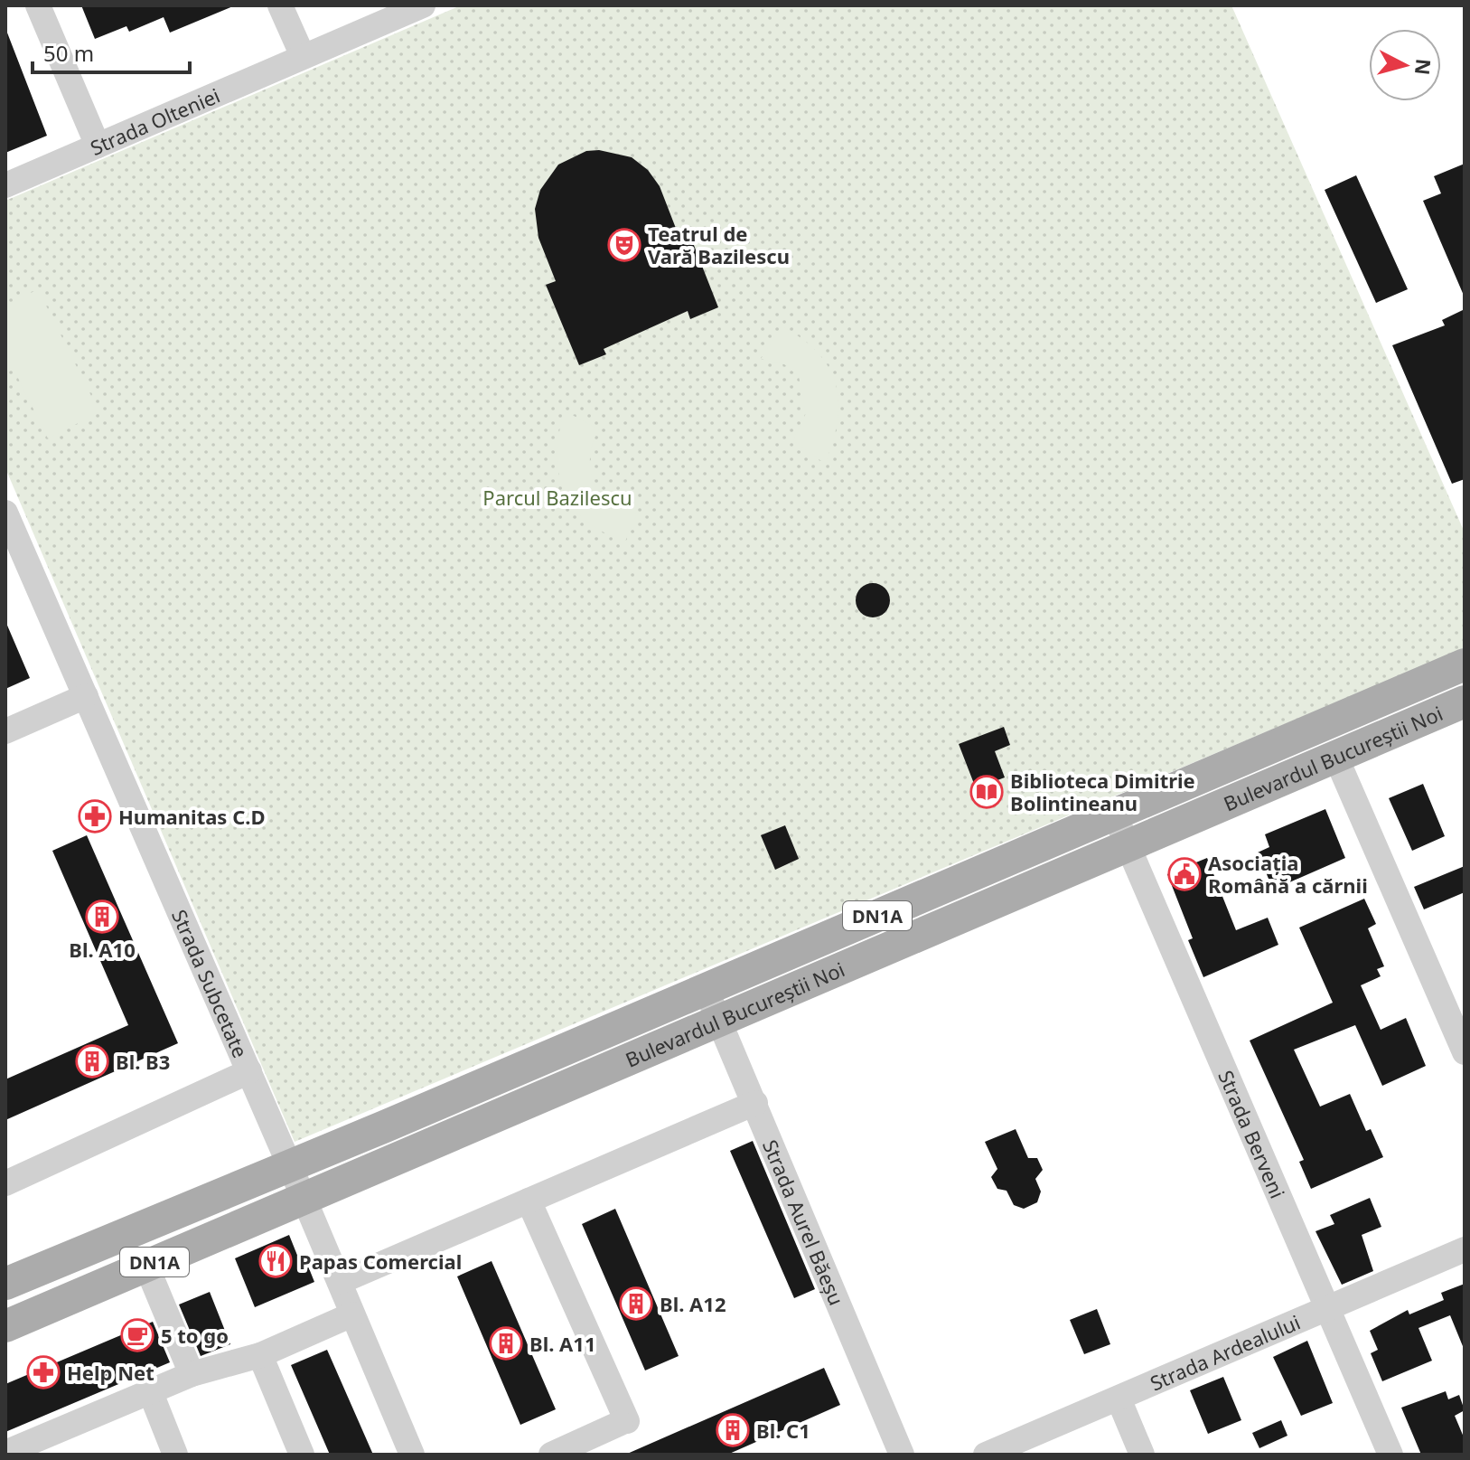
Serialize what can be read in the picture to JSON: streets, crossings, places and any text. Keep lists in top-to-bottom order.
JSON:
{
  "streets": {
    "main road": ["Bulevardul Bucureștii Noi", "DN1A"],
    "street": [
      "Strada Olteniei",
      "Strada Subcetate",
      "Strada Berveni",
      "Strada Aurel Băeșu",
      "Strada Ardealului"
    ]
  },
  "crossings": [
    ["Bulevardul Bucureștii Noi", "Strada Subcetate"],
    ["Bulevardul Bucureștii Noi", "Strada Berveni"],
    ["Bulevardul Bucureștii Noi", "Strada Aurel Băeșu"],
    ["Strada Berveni", "Strada Ardealului"]
  ],
  "parks": ["Parcul Bazilescu"],
  "places": {
    "theatre": ["Teatrul de Vară Bazilescu"],
    "library": ["Biblioteca Dimitrie Bolintineanu"],
    "pharmacy": ["Humanitas C.D", "Help Net"],
    "public building": ["Asociația Română a cărnii"],
    "building": [
      "Bl. A10",
      "Bl. B3",
      "Bl. A12",
      "Bl. A11",
      "Bl. C1"
    ],
    "restaurant": ["Papas Comercial"],
    "cafe": ["5 to go"]
  },
  "scale_bar": "50 m",
  "north": "right"
}
